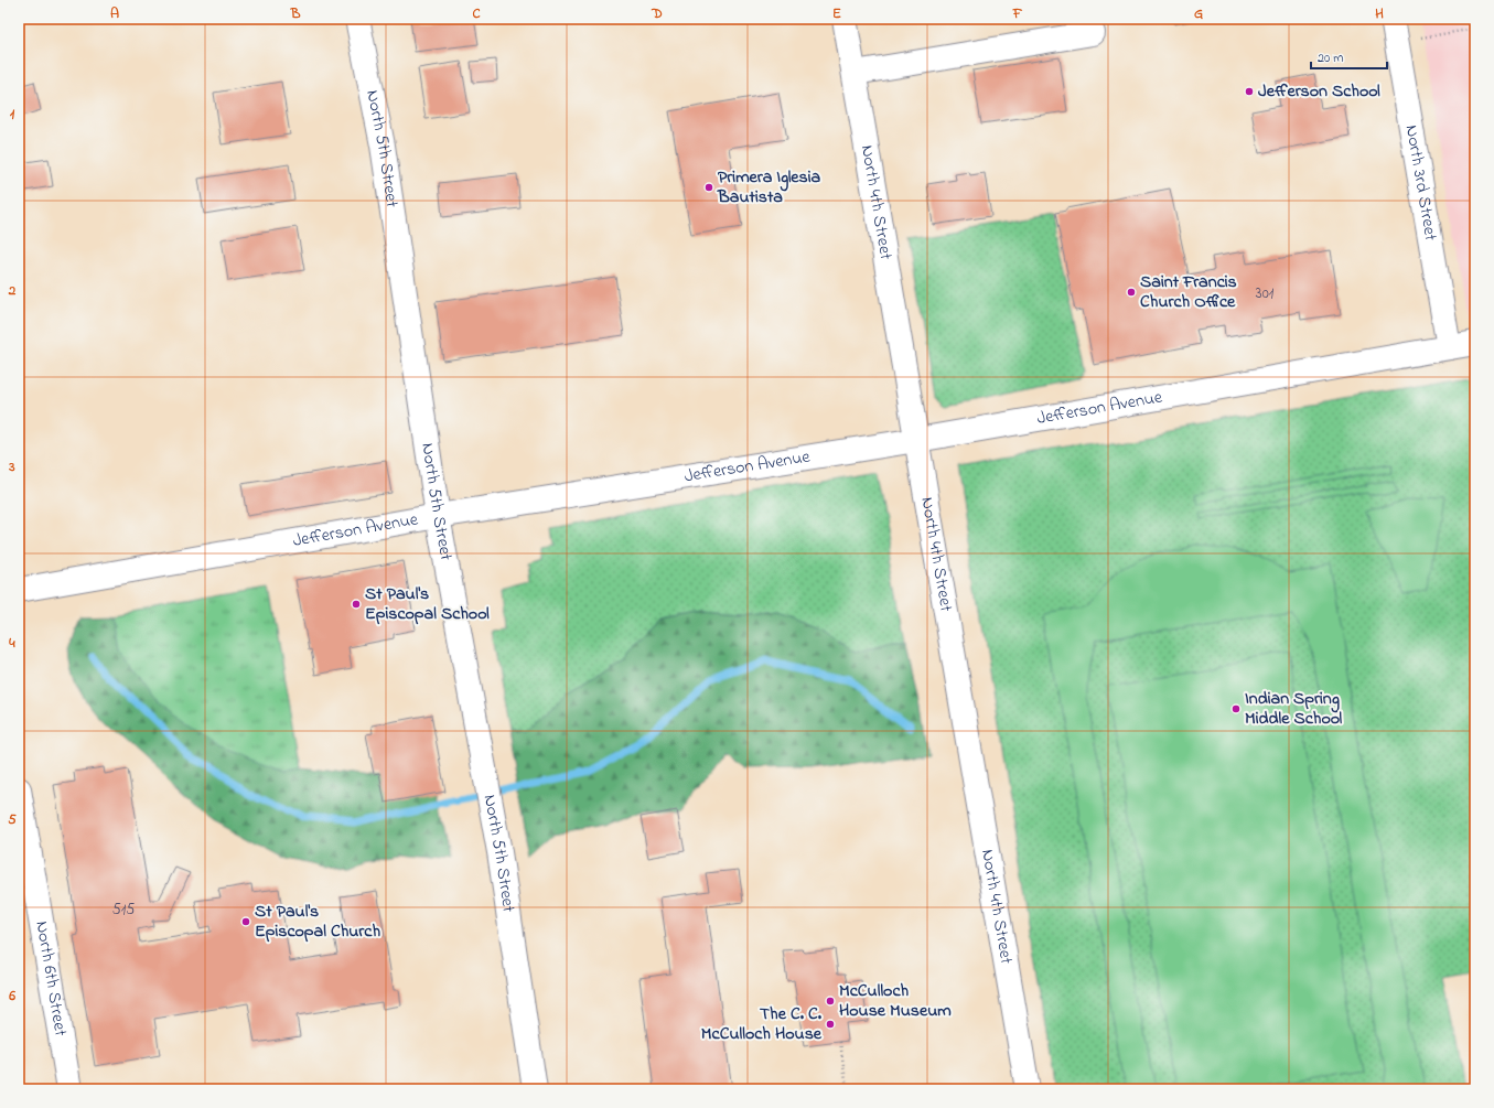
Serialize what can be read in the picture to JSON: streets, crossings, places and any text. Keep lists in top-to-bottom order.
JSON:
{
  "streets": {
    "street": [
      "North 5th Street",
      "North 3rd Street",
      "North 4th Street",
      "Jefferson Avenue",
      "North 6th Street"
    ]
  },
  "crossings": [
    ["North 5th Street", "Jefferson Avenue"],
    ["North 3rd Street", "Jefferson Avenue"],
    ["North 4th Street", "Jefferson Avenue"]
  ],
  "places": [
    "Jefferson School",
    "Primera Iglesia Bautista",
    "Saint Francis Church Office",
    "St Paul's Episcopal School",
    "Indian Spring Middle School",
    "St Paul's Episcopal Church",
    "McCulloch House Museum",
    "The C. C. McCulloch House"
  ],
  "house_numbers": ["301", "515"],
  "scale_bar": "20 m",
  "grid": {
    "columns": [
      "A",
      "B",
      "C",
      "D",
      "E",
      "F",
      "G",
      "H"
    ],
    "rows": [
      "1",
      "2",
      "3",
      "4",
      "5",
      "6"
    ]
  }
}
